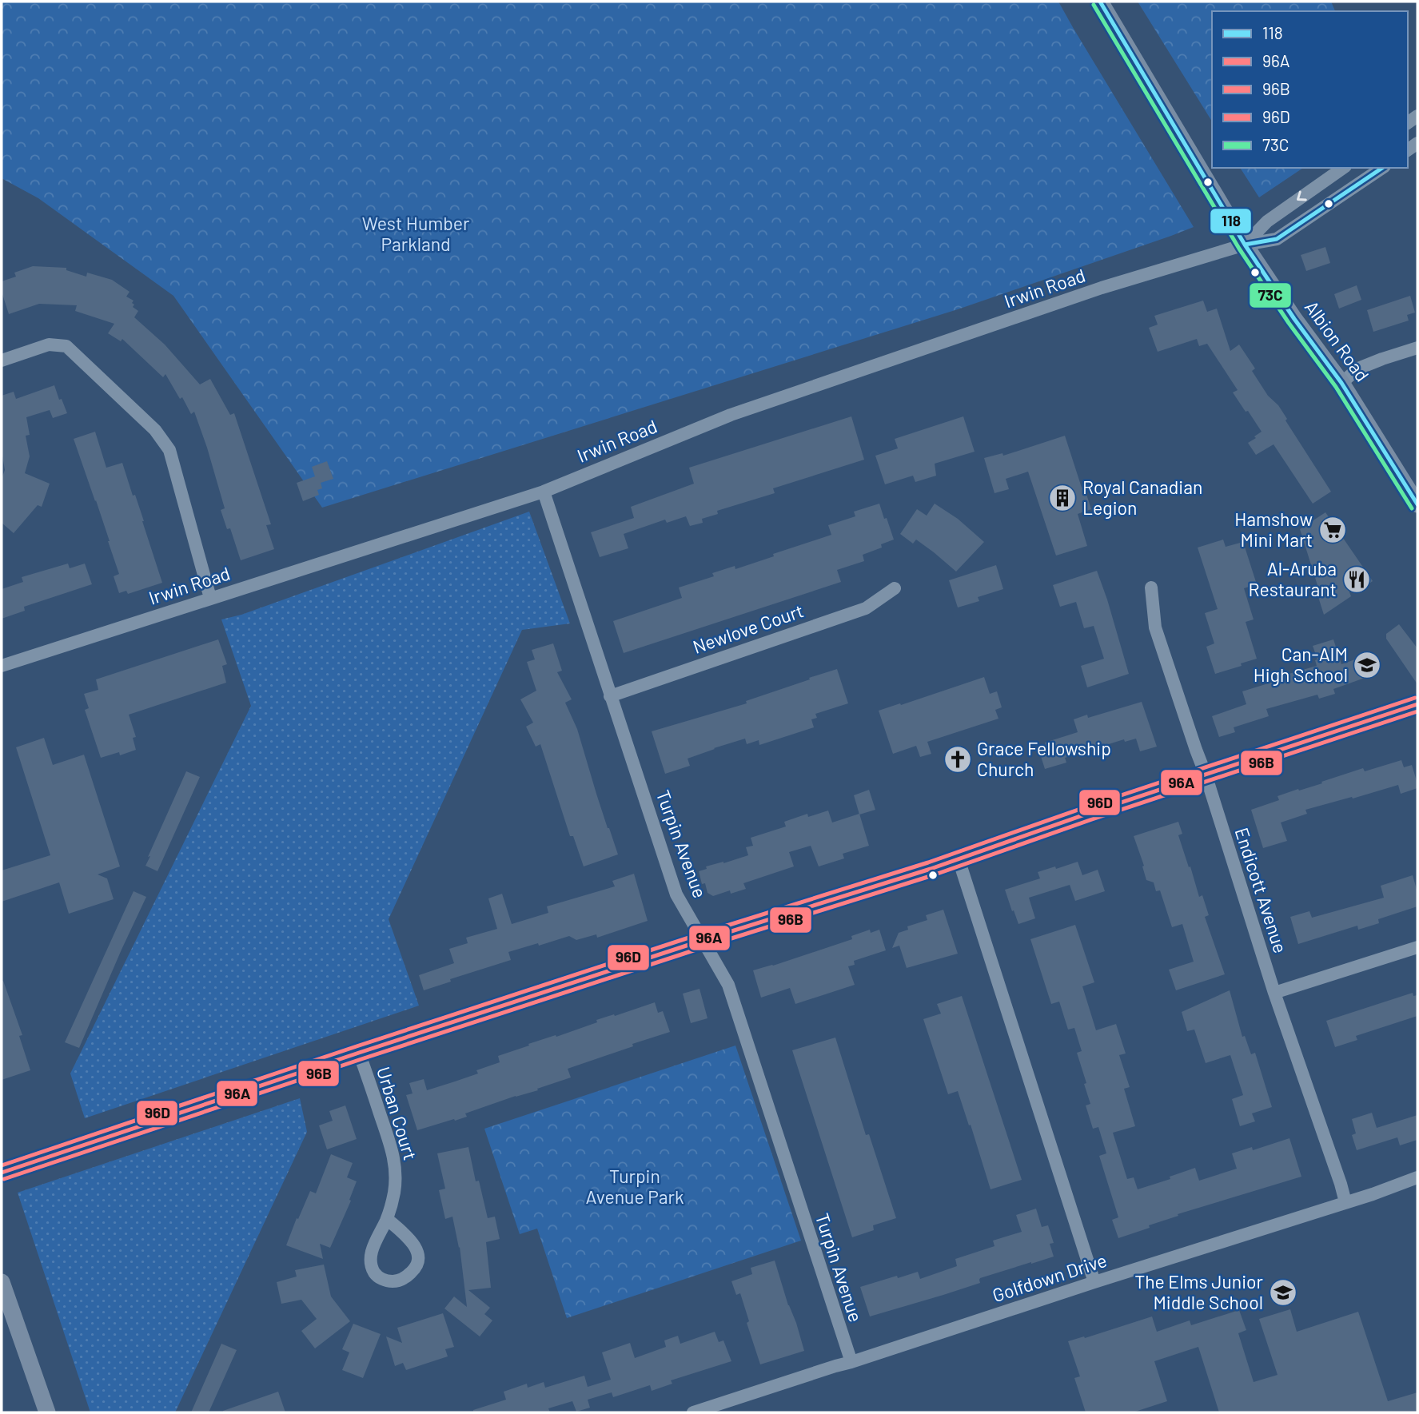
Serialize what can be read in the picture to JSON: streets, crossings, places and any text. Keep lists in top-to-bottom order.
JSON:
{
  "streets": {
    "main road": ["Albion Road"],
    "street": [
      "Irwin Road",
      "Newlove Court",
      "Turpin Avenue",
      "Endicott Avenue",
      "Urban Court",
      "Golfdown Drive"
    ]
  },
  "crossings": [
    ["Irwin Road", "Albion Road"],
    ["Irwin Road", "Turpin Avenue"],
    ["Newlove Court", "Turpin Avenue"],
    ["Turpin Avenue", "Golfdown Drive"],
    ["Endicott Avenue", "Golfdown Drive"]
  ],
  "parks": ["West Humber Parkland", "Turpin Avenue Park"],
  "places": {
    "building": ["Royal Canadian Legion"],
    "supermarket": ["Hamshow Mini Mart"],
    "restaurant": ["Al-Aruba Restaurant"],
    "school or university": ["Can-AIM High School", "The Elms Junior Middle School"],
    "church": ["Grace Fellowship Church"]
  },
  "lines": [
    "transit line 118",
    "transit line 73C",
    "transit line 96D",
    "transit line 96A",
    "transit line 96B"
  ],
  "legend": [
    "118",
    "96A",
    "96B",
    "96D",
    "73C"
  ]
}
